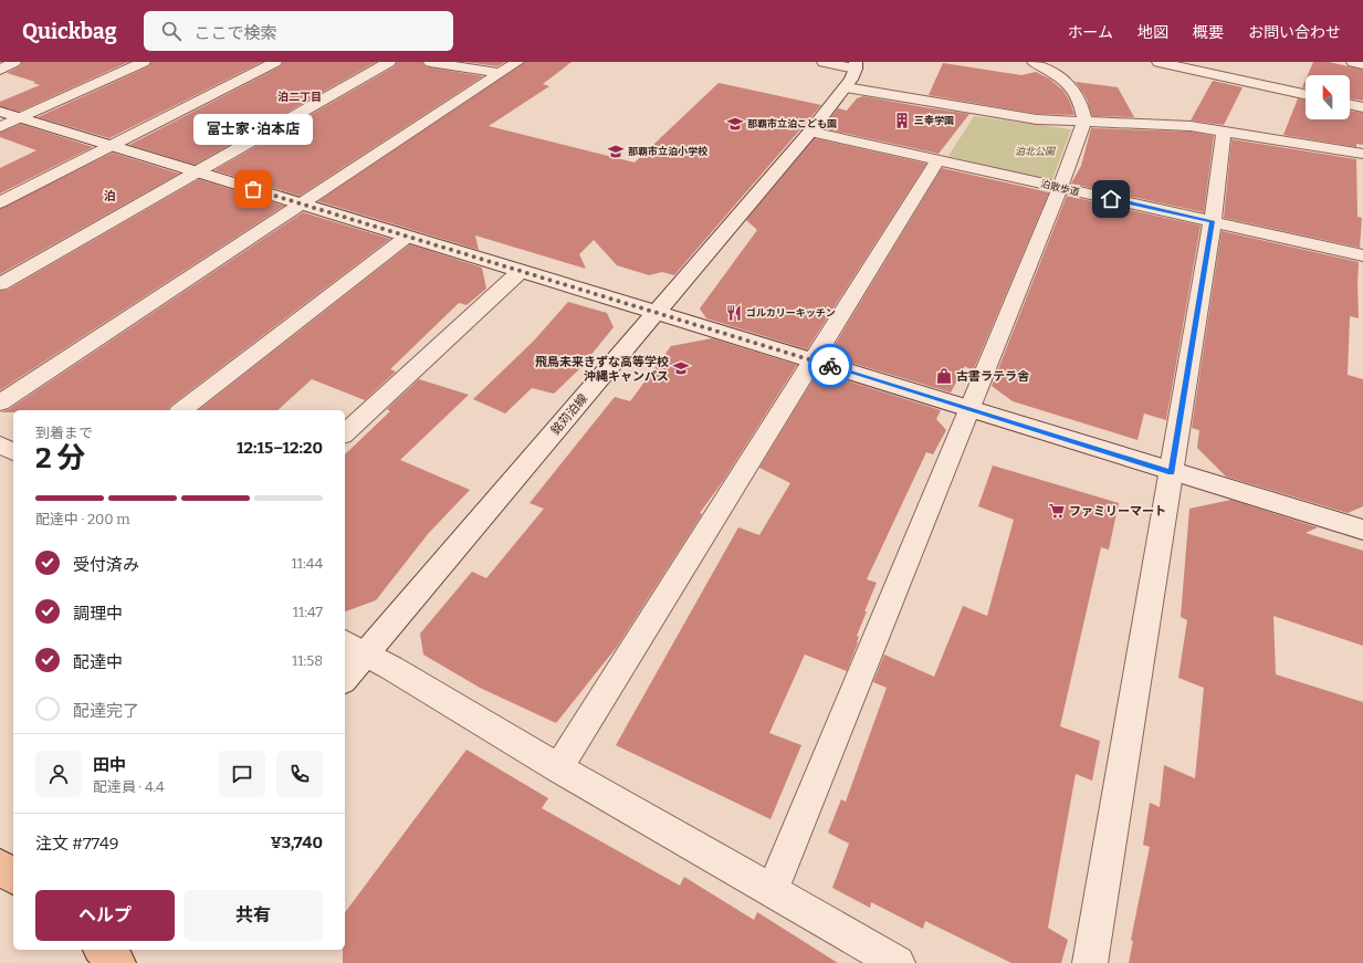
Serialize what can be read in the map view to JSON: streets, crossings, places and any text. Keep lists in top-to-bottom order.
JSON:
{
  "streets": {
    "street": ["泊散歩道", "銘苅泊線"]
  },
  "crossings": [
    ["泊散歩道", "銘苅泊線"]
  ],
  "districts": ["泊二丁目", "泊"],
  "parks": ["泊北公園"],
  "places": {
    "building": ["三幸学園"],
    "school or university": ["那覇市立泊こども園", "那覇市立泊小学校", "飛鳥未来きずな高等学校 沖縄キャンパス"],
    "other": ["富士家･泊本店"],
    "restaurant": ["ゴルカリーキッチン"],
    "shop": ["古書ラテラ舎"],
    "supermarket": ["ファミリーマート"]
  },
  "north": "top",
  "page": {
    "header": "Quickbag",
    "search": "ここで検索",
    "nav": [
      "ホーム",
      "地図",
      "概要",
      "お問い合わせ"
    ],
    "bubble": "富士家･泊本店",
    "heading": ["2 分", "到着まで", "12:15–12:20"],
    "panel": [
      "田中",
      "配達員 · 4.4",
      "注文 #7749",
      "¥3,740"
    ],
    "bar": "配達中 · 200 m",
    "list": [
      ["受付済み", "11:44"],
      ["調理中", "11:47"],
      ["配達中", "11:58"],
      "配達完了"
    ],
    "buttons": ["ヘルプ", "共有"]
  }
}
